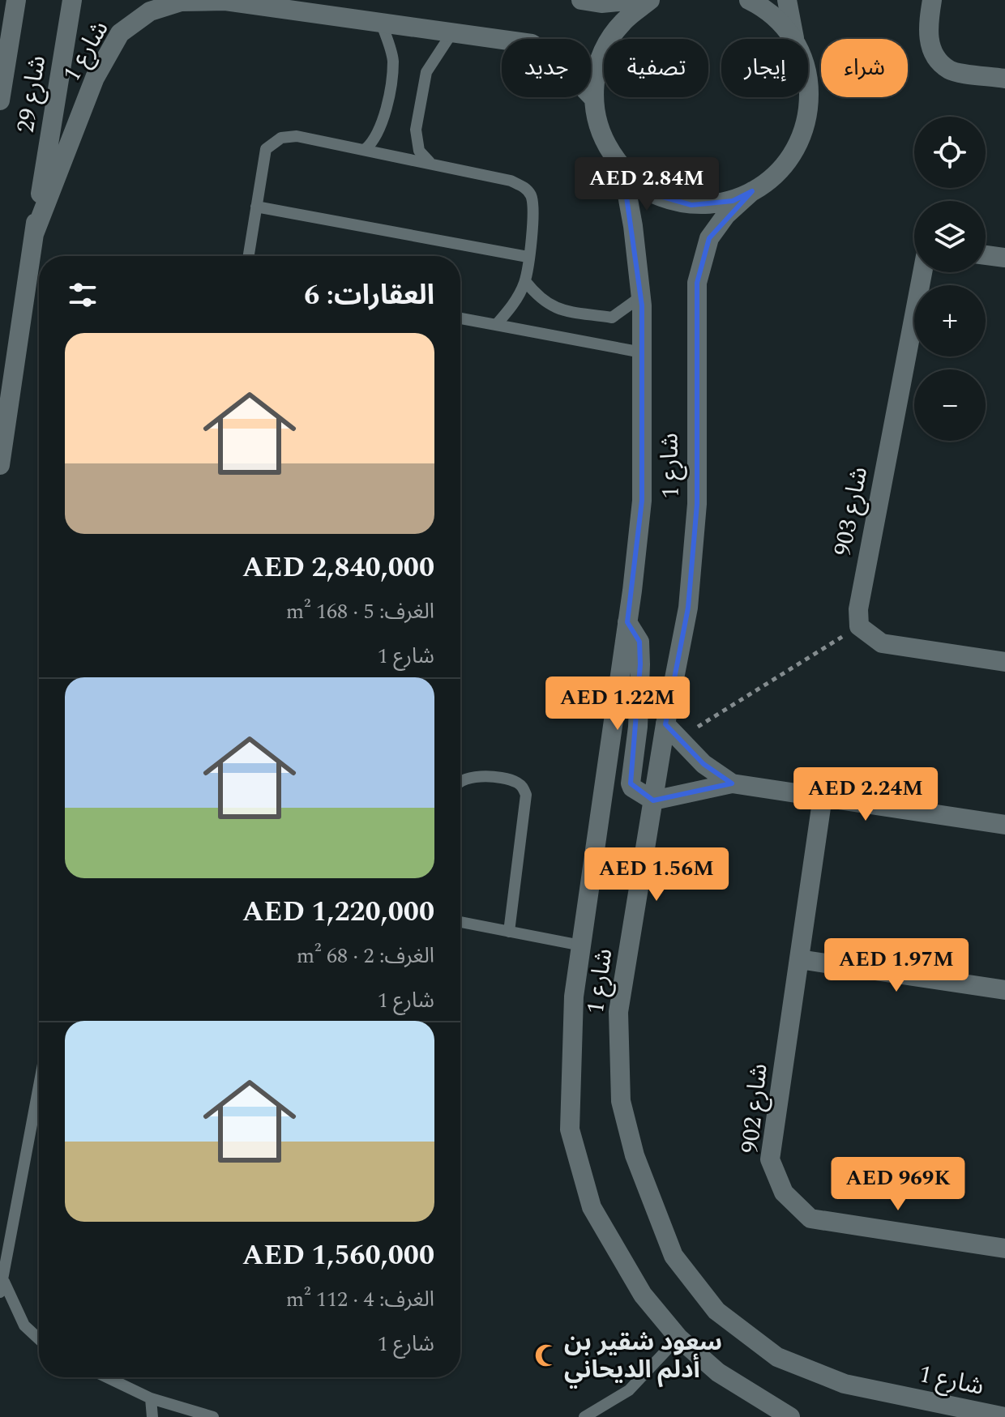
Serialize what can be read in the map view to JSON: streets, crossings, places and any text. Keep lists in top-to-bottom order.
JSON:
{
  "streets": {
    "street": [
      "شارع 1",
      "شارع 29",
      "شارع 903",
      "شارع 902"
    ]
  },
  "crossings": [
    ["شارع 1", "شارع 29"]
  ],
  "places": {
    "mosque": ["سعود شقير بن أدلم الديحاني"]
  },
  "page": {
    "chip": [
      "شراء",
      "إيجار",
      "تصفية",
      "جديد"
    ],
    "map_buttons": ["+", "−"],
    "price": [
      "AED 2.84M",
      "AED 1.22M",
      "AED 2.24M",
      "AED 1.56M",
      "AED 1.97M",
      "AED 969K"
    ],
    "heading": "العقارات: 6",
    "list": [
      {
        "name": "AED 2,840,000",
        "note": "الغرف: 5 · 168 m² · شارع 1"
      },
      {
        "name": "AED 1,220,000",
        "note": "الغرف: 2 · 68 m² · شارع 1"
      },
      {
        "name": "AED 1,560,000",
        "note": "الغرف: 4 · 112 m² · شارع 1"
      }
    ]
  }
}
